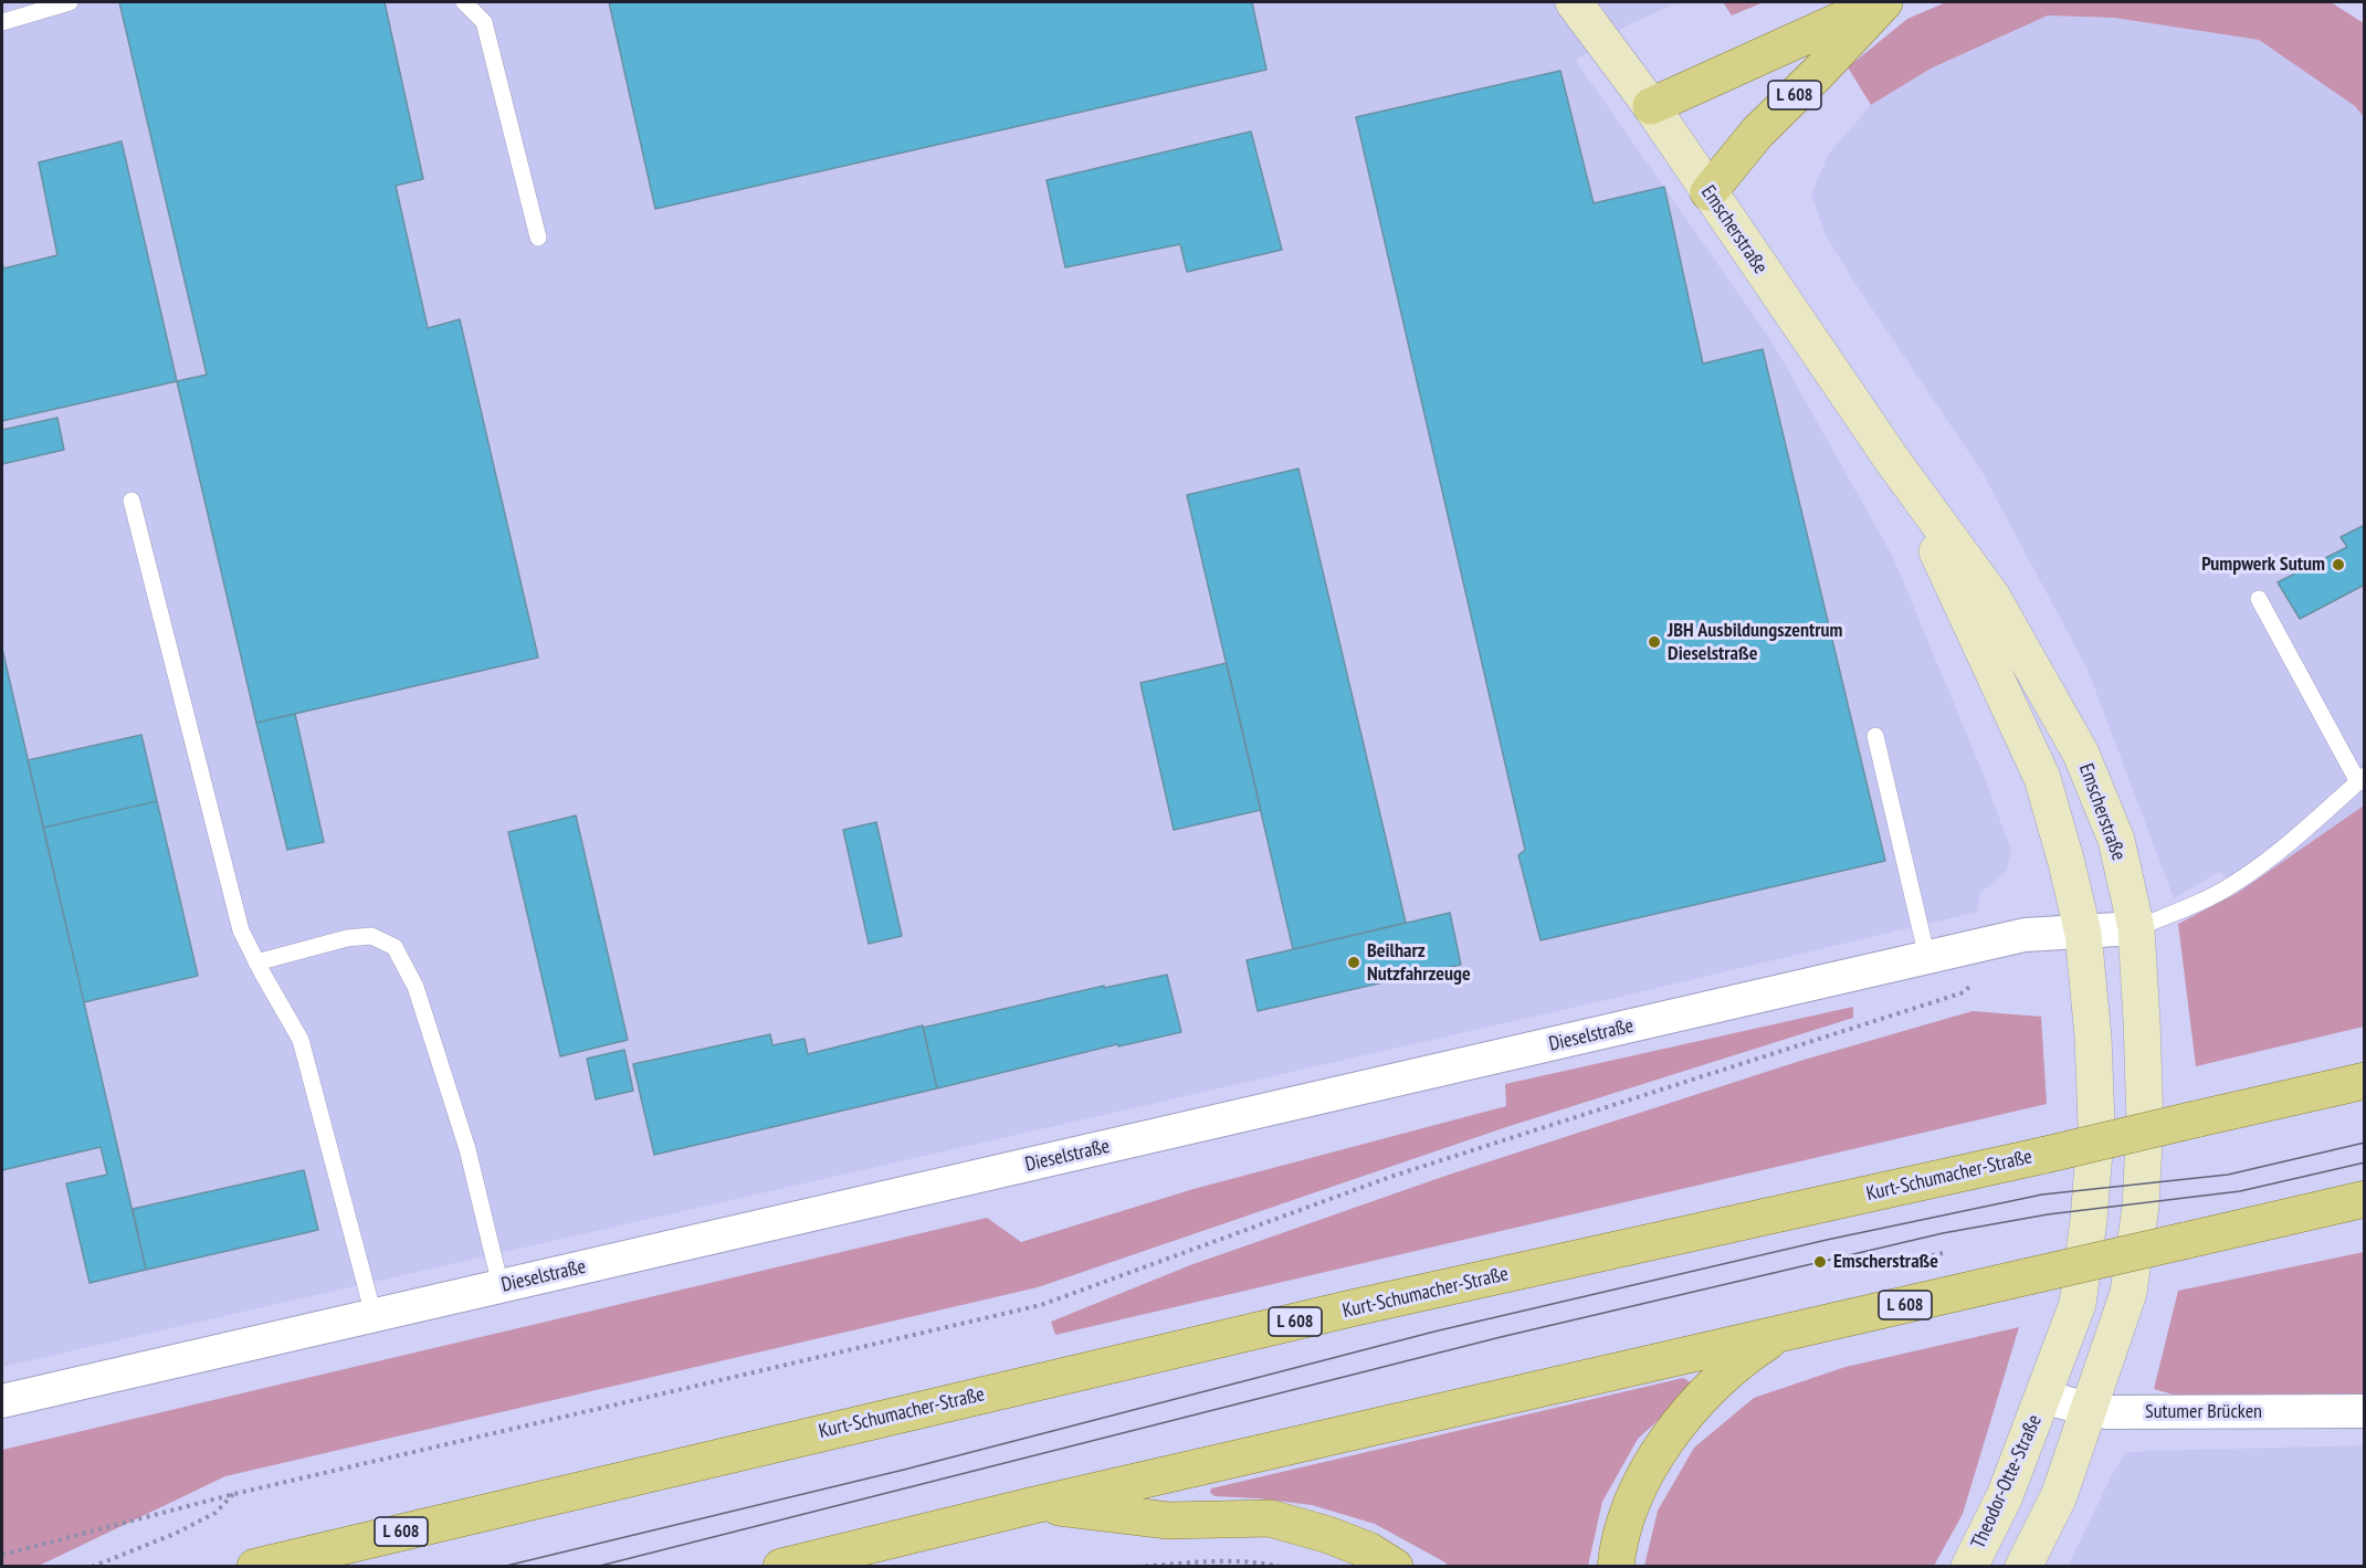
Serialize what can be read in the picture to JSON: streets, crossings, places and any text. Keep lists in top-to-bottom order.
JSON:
{
  "streets": {
    "main road": ["L 608", "Kurt-Schumacher-Straße"],
    "street": [
      "Emscherstraße",
      "Dieselstraße",
      "Sutumer Brücken",
      "Theodor-Otte-Straße"
    ]
  },
  "crossings": [
    ["L 608", "Emscherstraße"],
    ["Emscherstraße", "Dieselstraße"],
    ["Emscherstraße", "Sutumer Brücken"],
    ["Emscherstraße", "Theodor-Otte-Straße"],
    ["Sutumer Brücken", "Theodor-Otte-Straße"]
  ],
  "places": [
    "Pumpwerk Sutum",
    "JBH Ausbildungszentrum Dieselstraße",
    "Beilharz Nutzfahrzeuge",
    "Emscherstraße"
  ]
}
